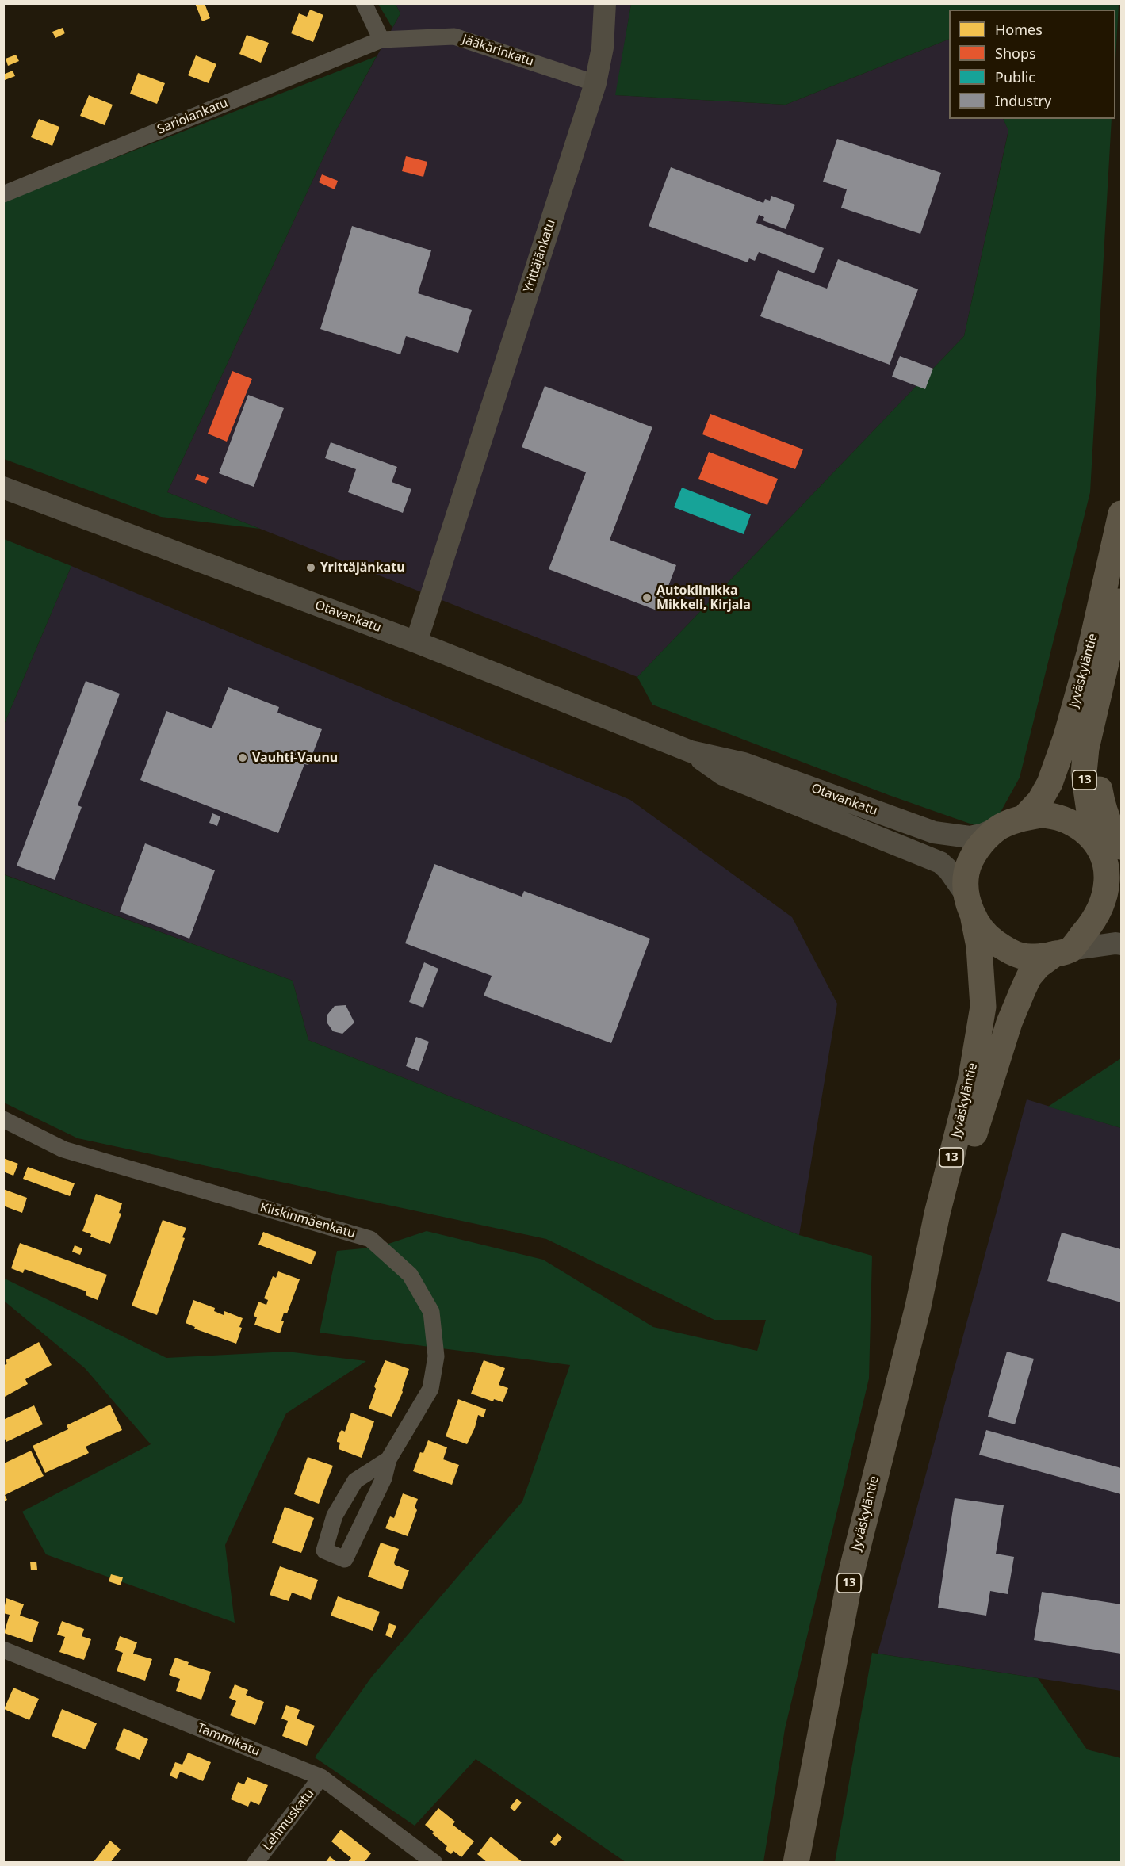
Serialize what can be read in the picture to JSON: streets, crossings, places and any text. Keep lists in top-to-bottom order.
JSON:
{
  "streets": {
    "highway": ["Jyväskyläntie", "13"],
    "main road": ["Yrittäjänkatu", "Otavankatu"],
    "street": [
      "Jääkärinkatu",
      "Sariolankatu",
      "Kiiskinmäenkatu",
      "Tammikatu",
      "Lehmuskatu"
    ]
  },
  "crossings": [
    ["Jääkärinkatu", "Sariolankatu"],
    ["Jääkärinkatu", "Yrittäjänkatu"],
    ["Yrittäjänkatu", "Otavankatu"],
    ["Otavankatu", "Jyväskyläntie"],
    ["Otavankatu", "13"],
    ["Jyväskyläntie", "13"],
    ["Tammikatu", "Lehmuskatu"]
  ],
  "places": ["Yrittäjänkatu", "Autoklinikka Mikkeli, Kirjala", "Vauhti-Vaunu"],
  "legend": [
    "Homes",
    "Shops",
    "Public",
    "Industry"
  ]
}
